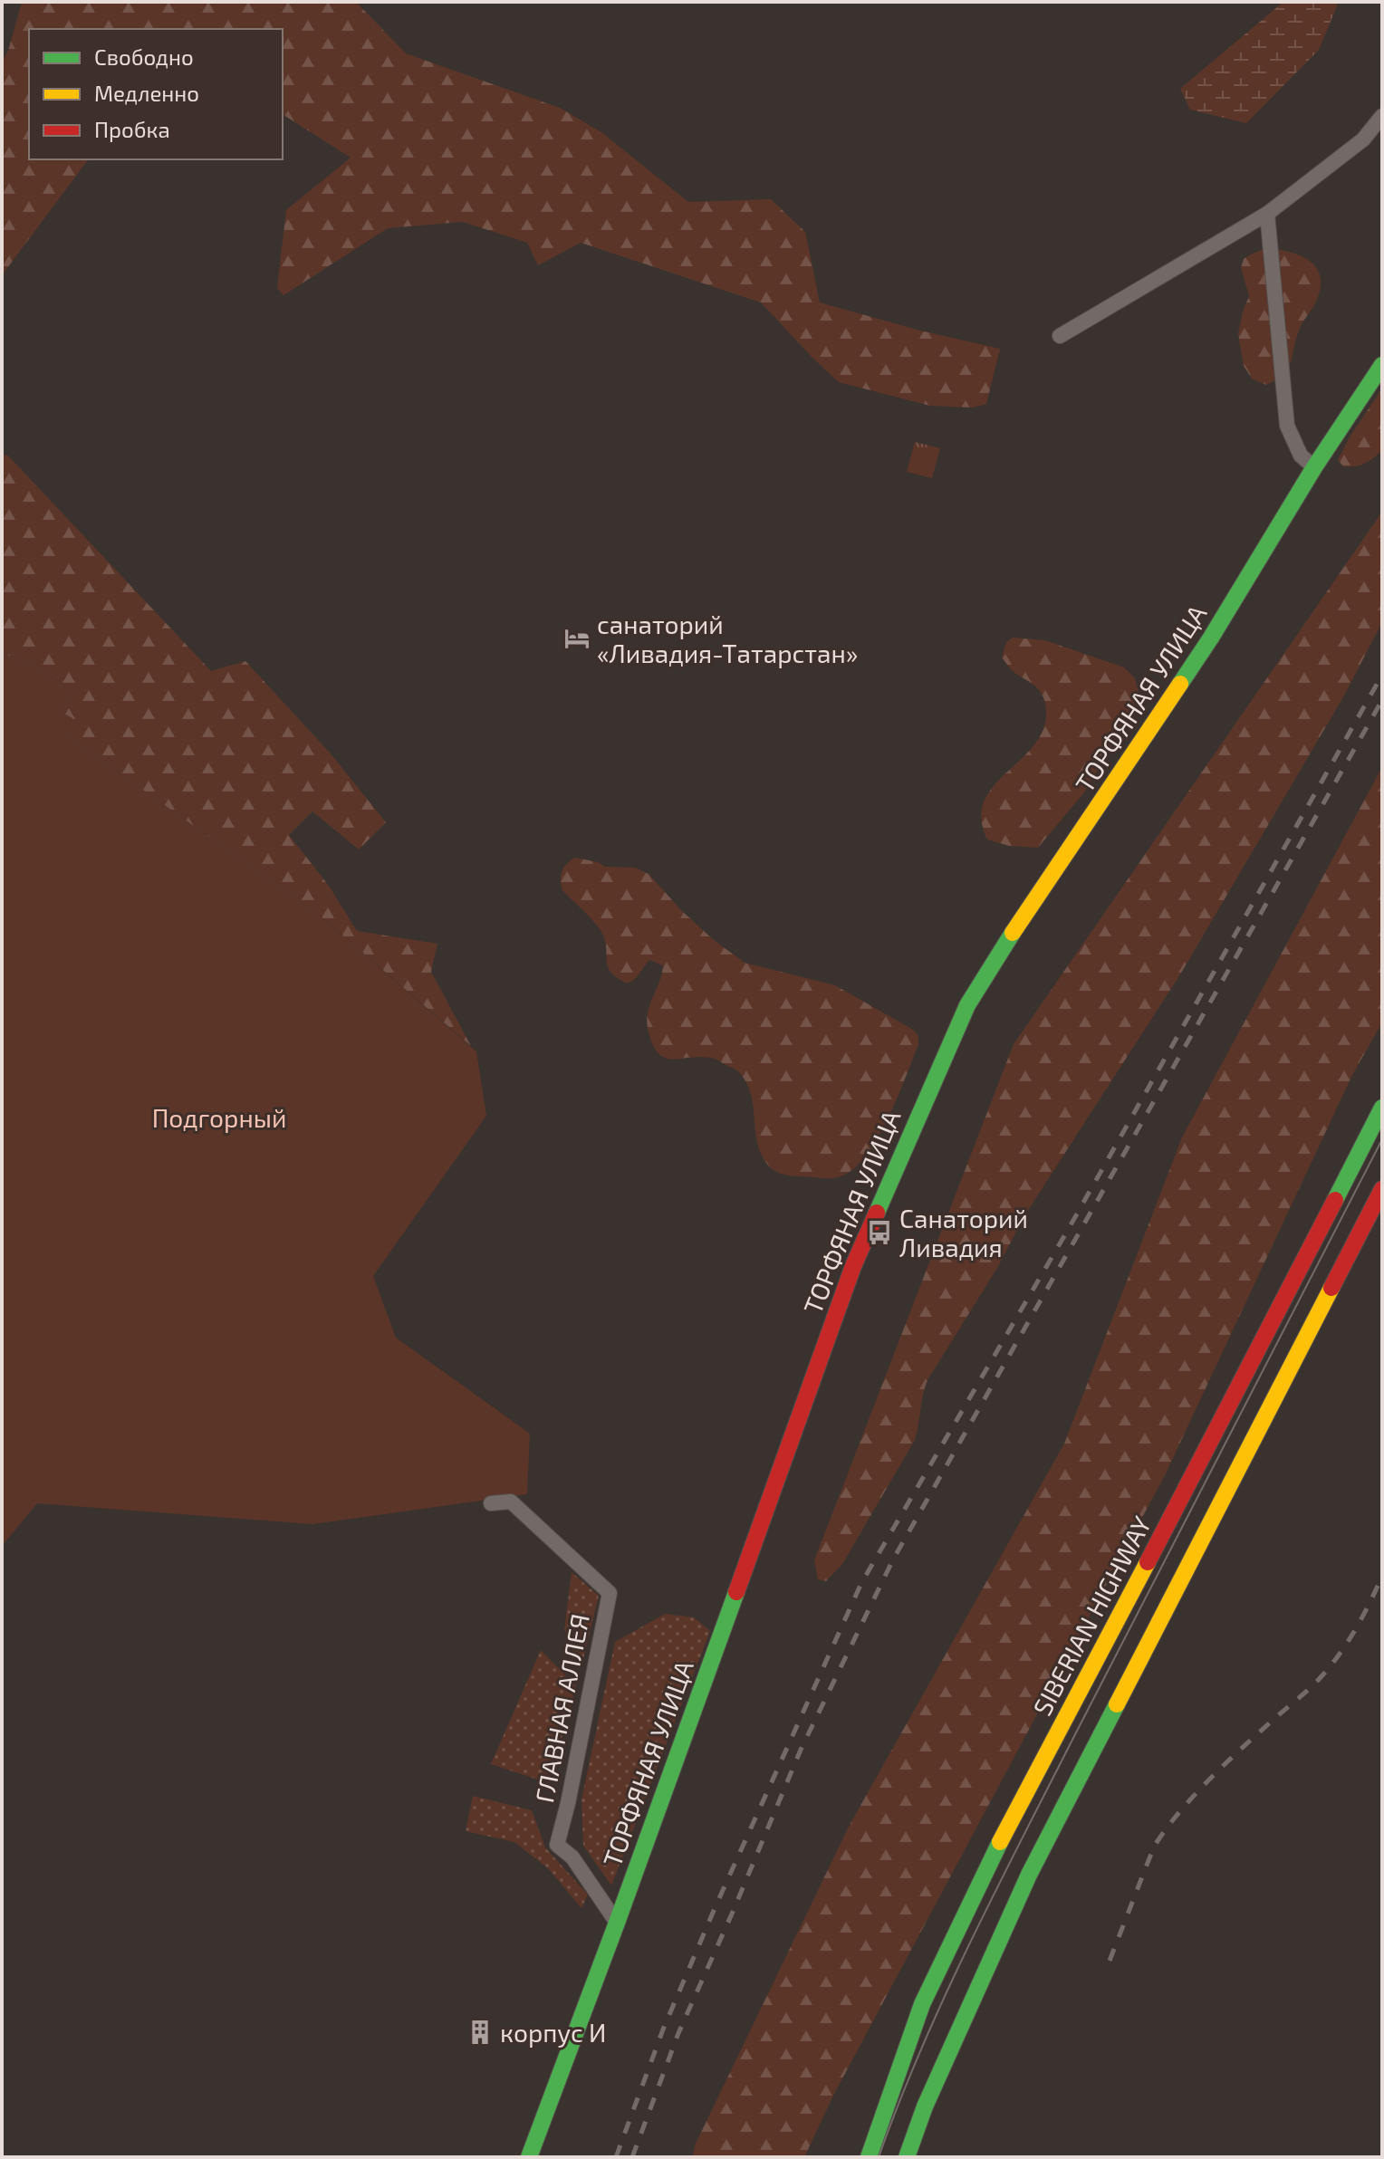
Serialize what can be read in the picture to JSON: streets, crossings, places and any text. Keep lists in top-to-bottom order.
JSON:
{
  "streets": {
    "main road": ["ТОРФЯНАЯ УЛИЦА", "SIBERIAN HIGHWAY"],
    "street": ["ГЛАВНАЯ АЛЛЕЯ"]
  },
  "crossings": [
    ["ТОРФЯНАЯ УЛИЦА", "ГЛАВНАЯ АЛЛЕЯ"]
  ],
  "parks": ["Подгорный"],
  "places": {
    "hotel": ["санаторий «Ливадия-Татарстан»"],
    "bus stop": ["Санаторий Ливадия"],
    "building": ["корпус И"]
  },
  "legend": ["Свободно", "Медленно", "Пробка"]
}
